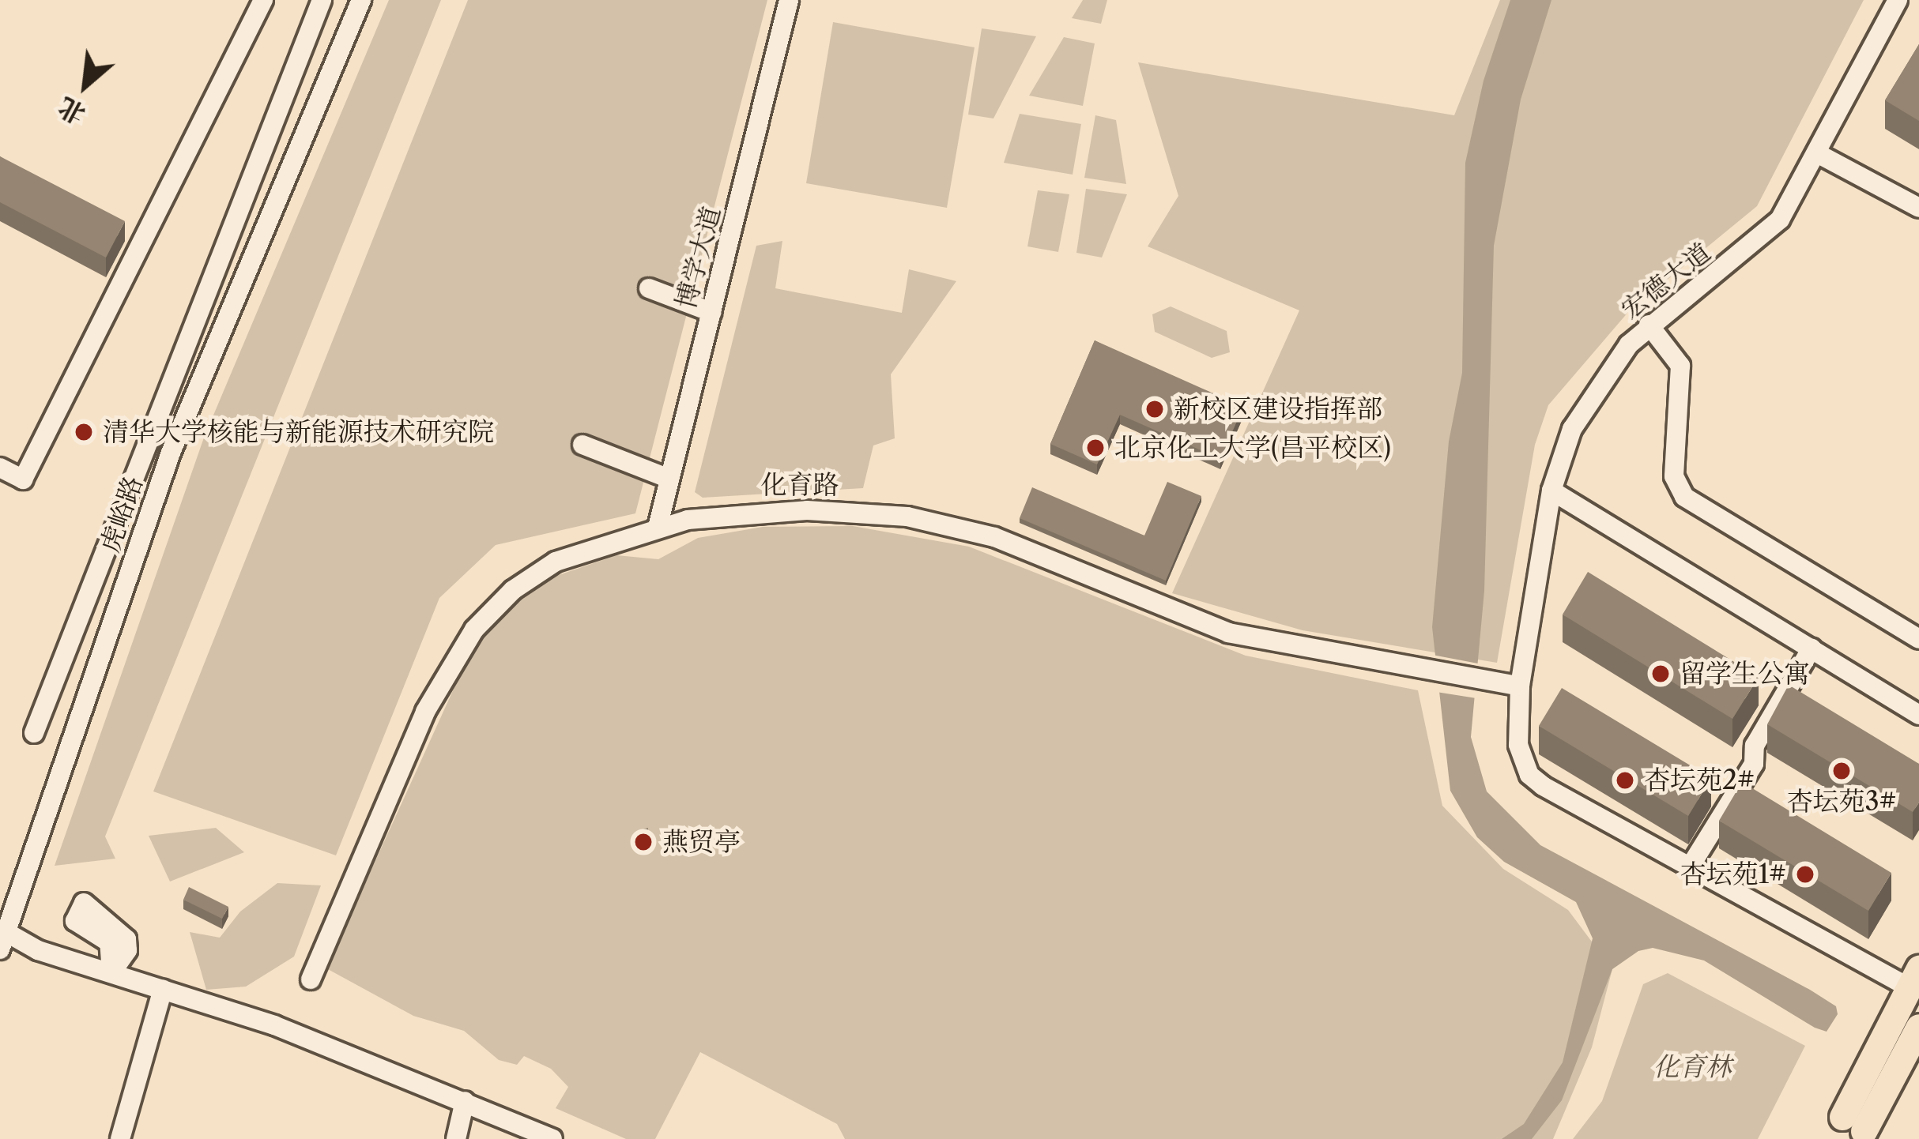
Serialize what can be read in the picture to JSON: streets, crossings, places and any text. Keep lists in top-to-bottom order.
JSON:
{
  "streets": {
    "street": [
      "博学大道",
      "宏德大道",
      "化育路",
      "虎峪路"
    ]
  },
  "crossings": [
    ["博学大道", "化育路"],
    ["宏德大道", "化育路"]
  ],
  "parks": ["化育林"],
  "places": [
    "新校区建设指挥部",
    "清华大学核能与新能源技术研究院",
    "北京化工大学(昌平校区)",
    "留学生公寓",
    "杏坛苑3#",
    "杏坛苑2#",
    "燕贸亭",
    "杏坛苑1#"
  ],
  "north": "bottom left"
}
